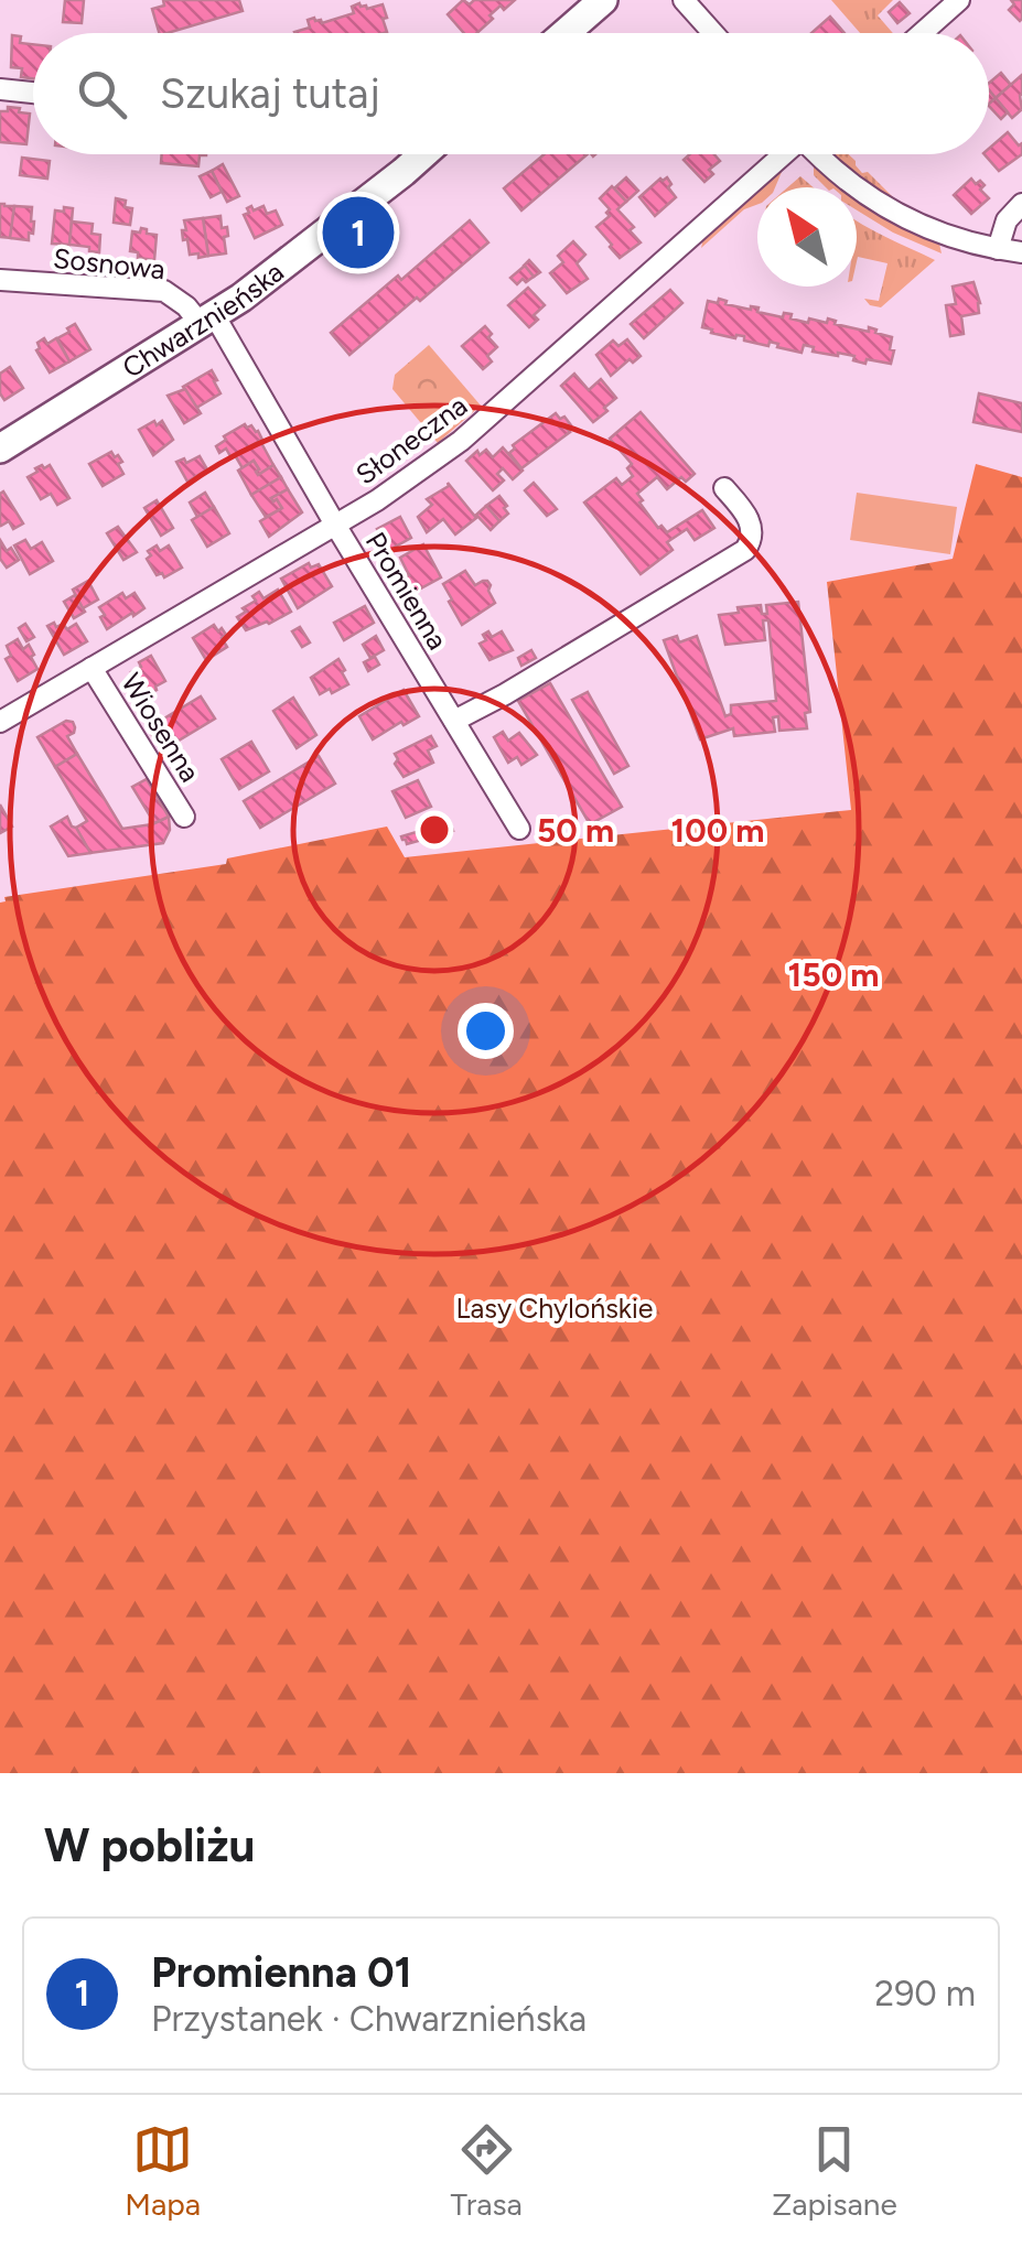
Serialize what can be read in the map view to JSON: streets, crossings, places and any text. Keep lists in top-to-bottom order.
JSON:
{
  "streets": {
    "main road": ["Chwarznieńska"],
    "street": [
      "Sosnowa",
      "Słoneczna",
      "Promienna",
      "Wiosenna"
    ]
  },
  "crossings": [
    ["Sosnowa", "Chwarznieńska"],
    ["Sosnowa", "Promienna"],
    ["Chwarznieńska", "Promienna"],
    ["Słoneczna", "Promienna"],
    ["Słoneczna", "Wiosenna"]
  ],
  "parks": ["Lasy Chylońskie"],
  "north": "top left",
  "page": {
    "search": "Szukaj tutaj",
    "pins": "1",
    "heading": "W pobliżu",
    "list": [
      {
        "mark": "1",
        "name": "Promienna 01",
        "note": "Przystanek · Chwarznieńska",
        "value": "290 m"
      }
    ],
    "nav": ["Mapa", "Trasa", "Zapisane"]
  },
  "rings": ["50 m", "100 m", "150 m"]
}
